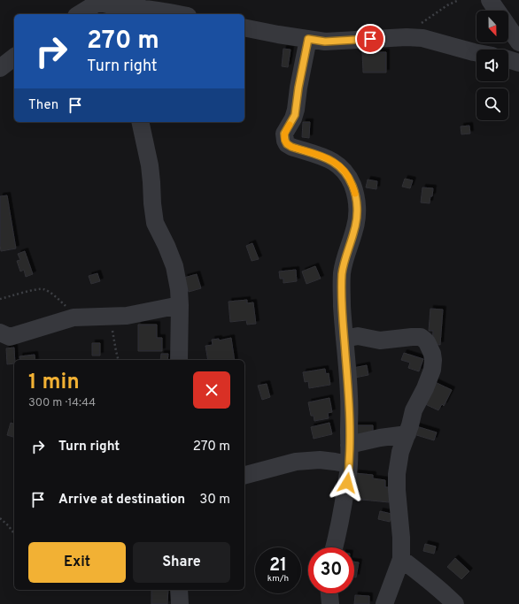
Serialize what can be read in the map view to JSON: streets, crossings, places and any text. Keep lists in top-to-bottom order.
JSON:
{
  "north": "bottom",
  "page": {
    "turn": ["270 m", "Turn right"],
    "then": "Then",
    "heading": ["1 min", "300 m · 14:44"],
    "list": [
      {
        "name": "Turn right",
        "value": "270 m"
      },
      {
        "name": "Arrive at destination",
        "value": "30 m"
      }
    ],
    "buttons": ["Exit", "Share"],
    "speed": "21 km/h",
    "limit": "30"
  }
}
